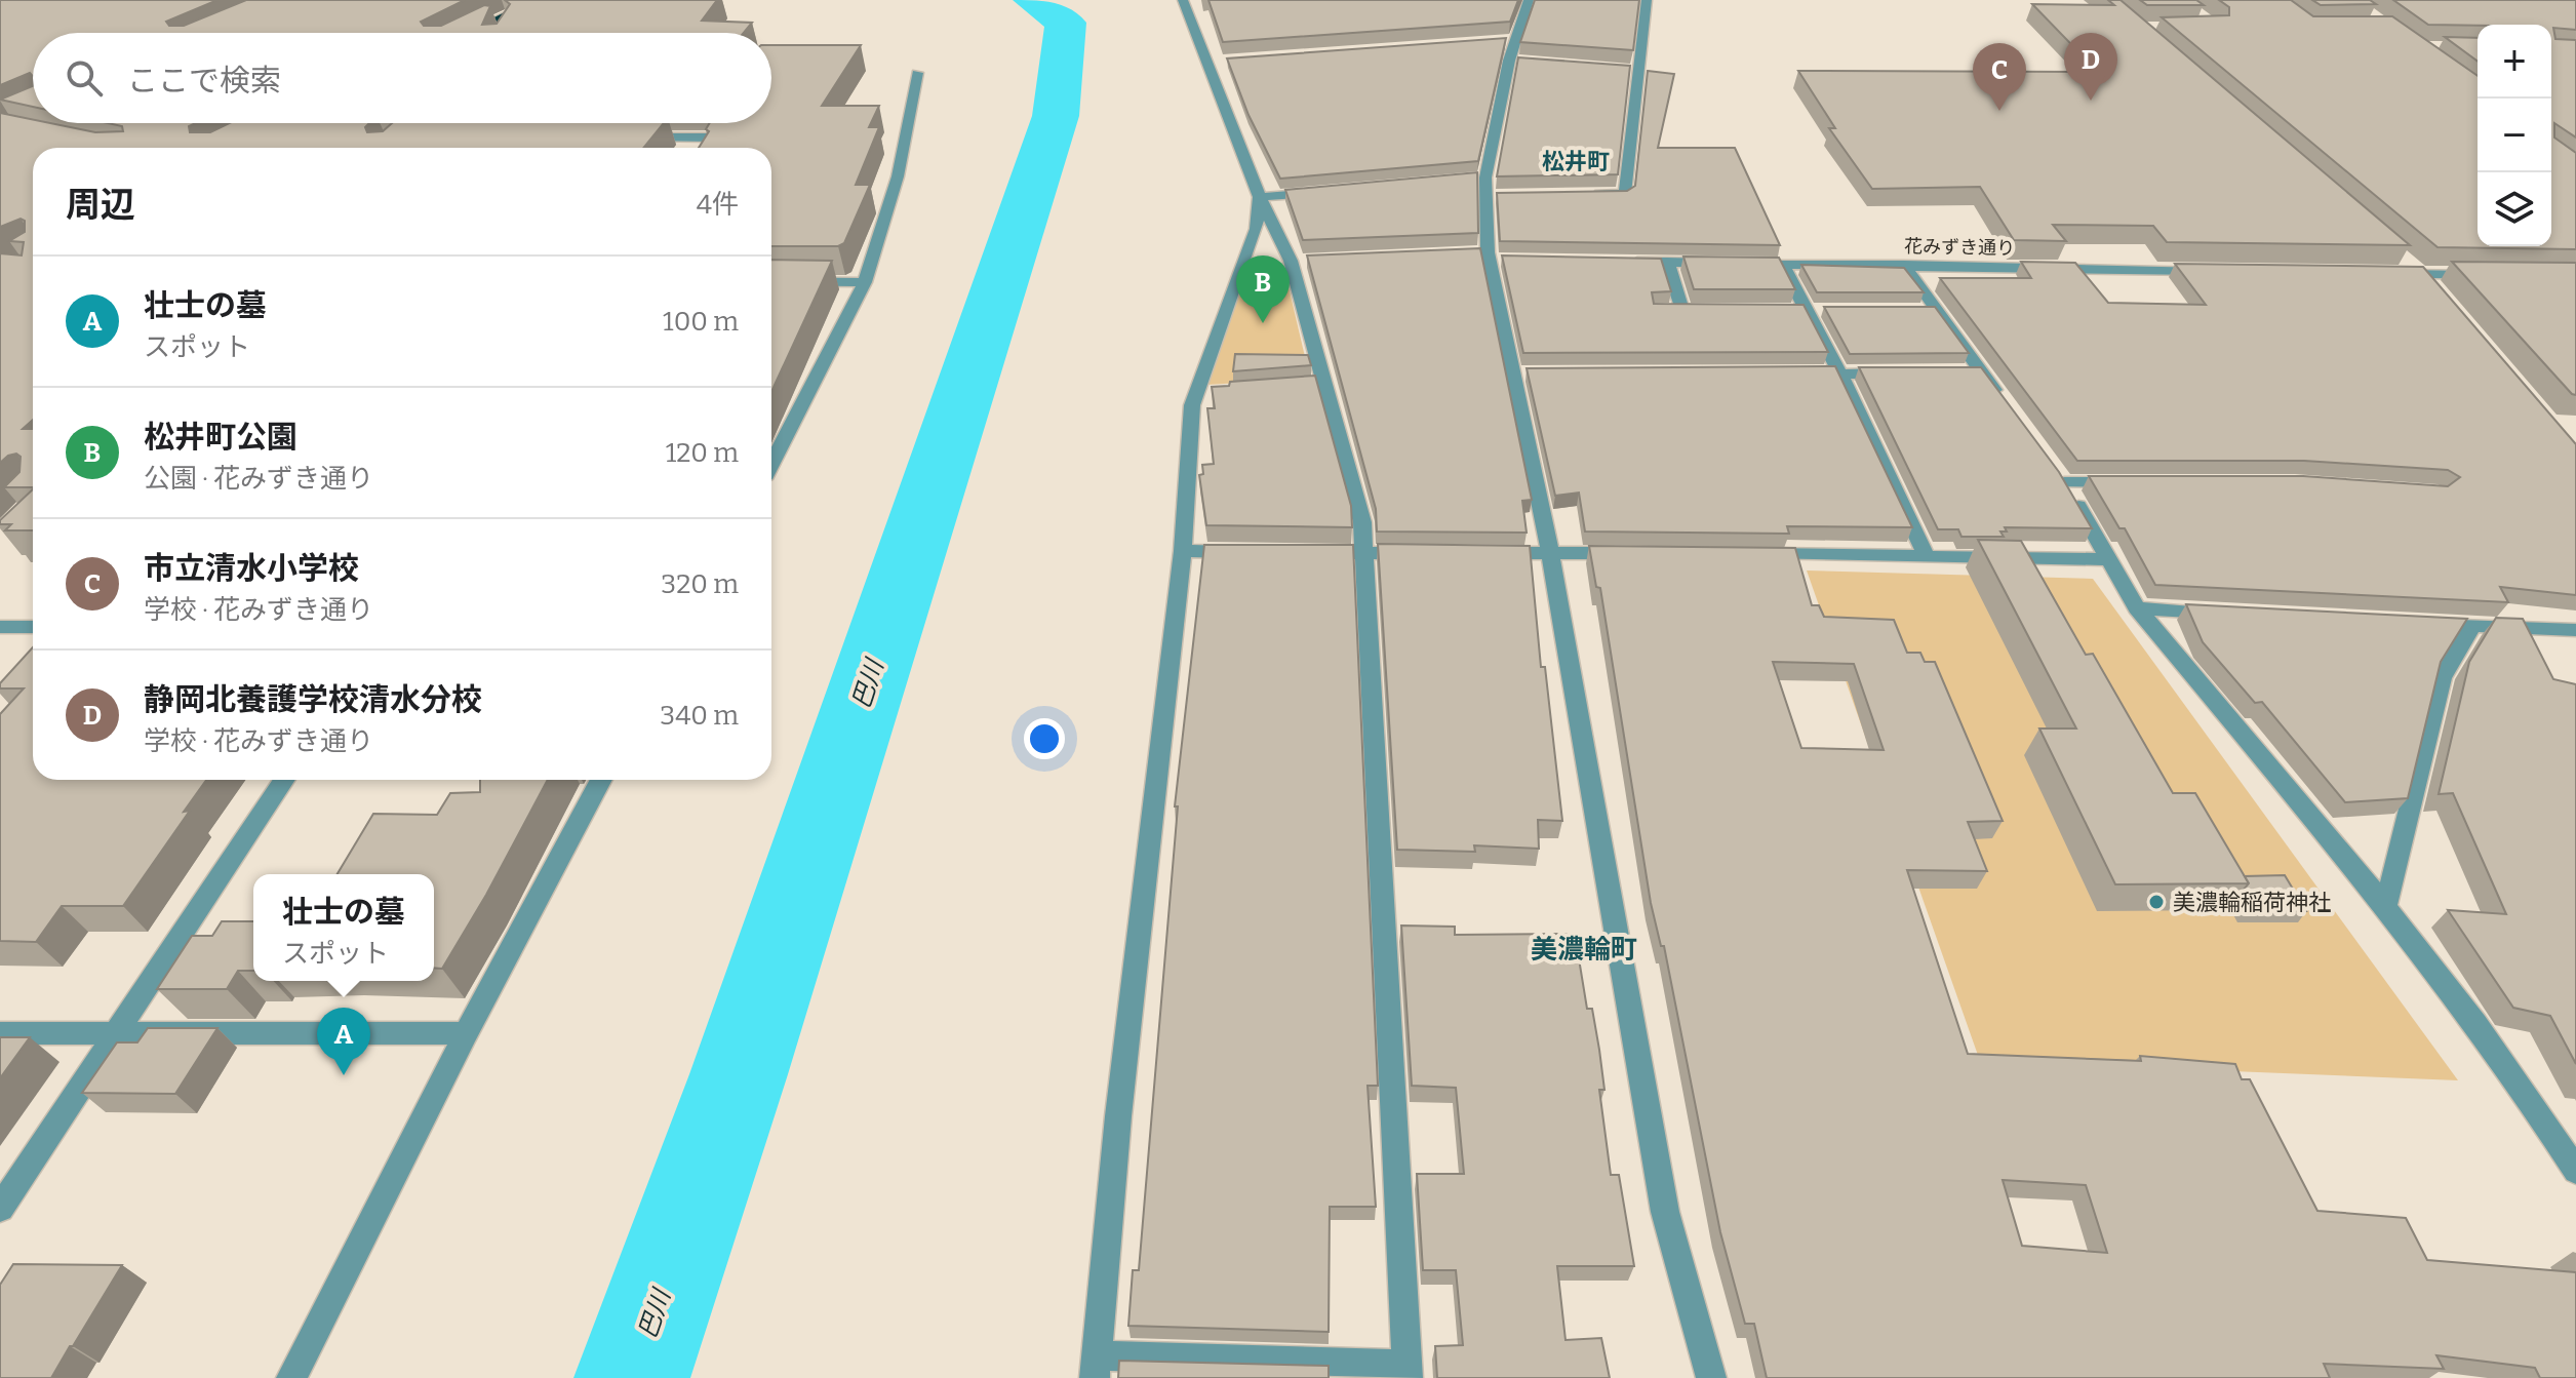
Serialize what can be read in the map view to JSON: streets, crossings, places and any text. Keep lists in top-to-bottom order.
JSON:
{
  "streets": {
    "street": ["花みずき通り"]
  },
  "districts": ["松井町", "美濃輪町"],
  "water": ["巴川"],
  "places": ["美濃輪稲荷神社"],
  "page": {
    "map_buttons": ["+", "−"],
    "pins": [
      "D",
      "C",
      "B",
      "A"
    ],
    "search": "ここで検索",
    "heading": ["周辺", "4件"],
    "list": [
      {
        "mark": "A",
        "name": "壮士の墓",
        "note": "スポット",
        "value": "100 m"
      },
      {
        "mark": "B",
        "name": "松井町公園",
        "note": "公園 · 花みずき通り",
        "value": "120 m"
      },
      {
        "mark": "C",
        "name": "市立清水小学校",
        "note": "学校 · 花みずき通り",
        "value": "320 m"
      },
      {
        "mark": "D",
        "name": "静岡北養護学校清水分校",
        "note": "学校 · 花みずき通り",
        "value": "340 m"
      }
    ],
    "popup": ["壮士の墓", "スポット"]
  }
}
